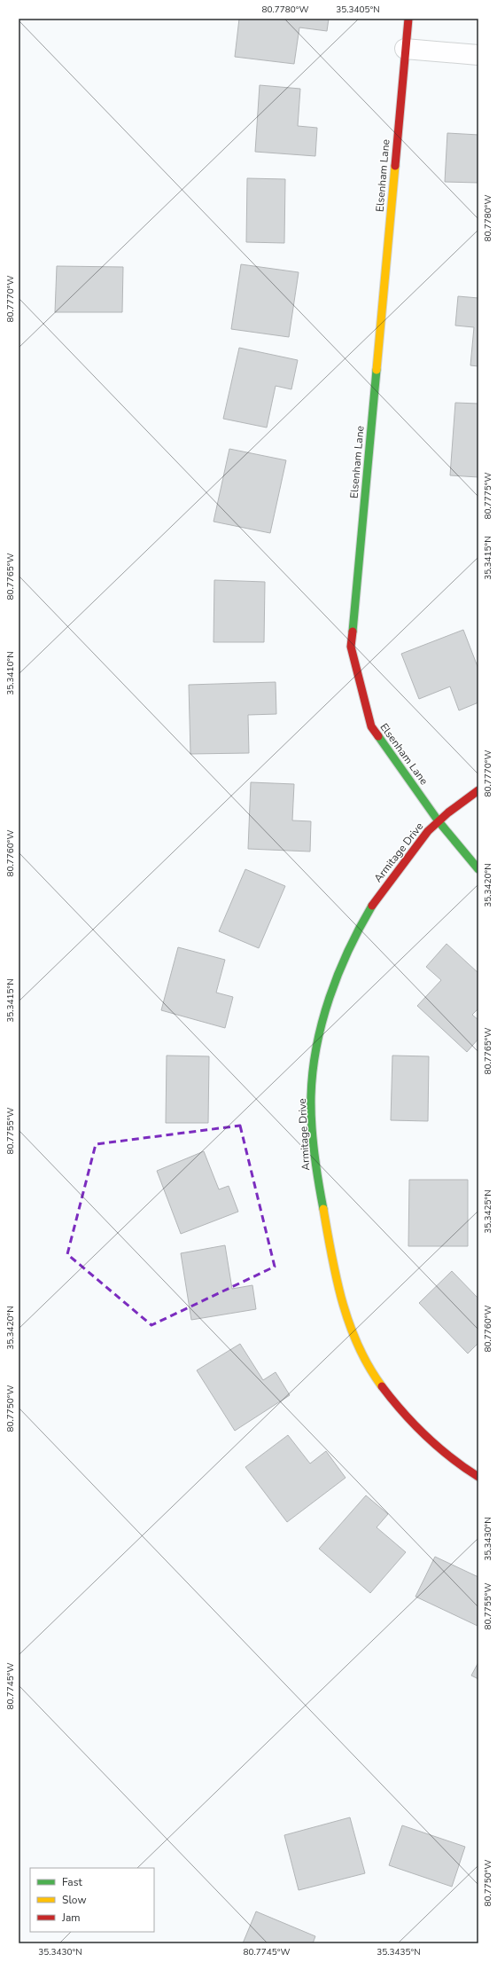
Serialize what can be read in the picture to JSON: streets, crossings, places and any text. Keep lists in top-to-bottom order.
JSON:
{
  "streets": {
    "street": ["Elsenham Lane", "Armitage Drive"]
  },
  "crossings": [
    ["Elsenham Lane", "Armitage Drive"]
  ],
  "legend": ["Fast", "Slow", "Jam"],
  "coordinates": [
    "80.7780°W",
    "35.3405°N",
    "80.7770°W",
    "80.7775°W",
    "35.3415°N",
    "80.7765°W",
    "35.3410°N",
    "80.7760°W",
    "35.3420°N",
    "80.7755°W",
    "35.3425°N",
    "80.7750°W",
    "35.3430°N",
    "80.7745°W",
    "35.3435°N"
  ]
}
